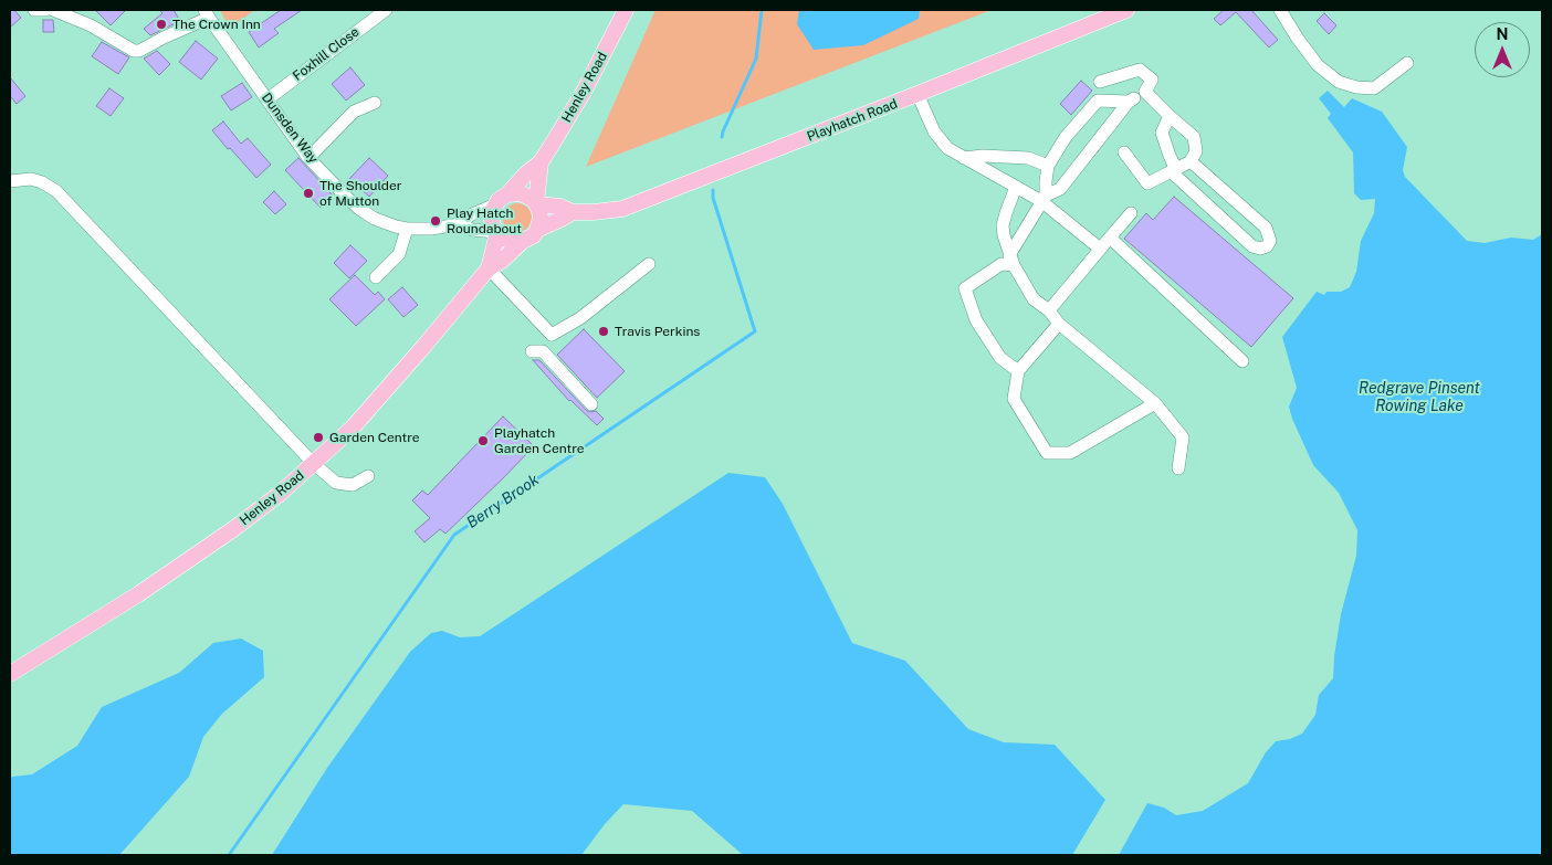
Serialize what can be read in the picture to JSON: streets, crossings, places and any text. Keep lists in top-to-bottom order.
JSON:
{
  "streets": {
    "main road": ["Henley Road", "Playhatch Road"],
    "street": ["Foxhill Close", "Dunsden Way"]
  },
  "crossings": [
    ["Foxhill Close", "Dunsden Way"],
    ["Henley Road", "Playhatch Road"],
    ["Henley Road", "Dunsden Way"],
    ["Playhatch Road", "Dunsden Way"]
  ],
  "water": ["Redgrave Pinsent Rowing Lake", "Berry Brook"],
  "places": [
    "The Crown Inn",
    "The Shoulder of Mutton",
    "Play Hatch Roundabout",
    "Travis Perkins",
    "Garden Centre",
    "Playhatch Garden Centre"
  ],
  "north": "top"
}
